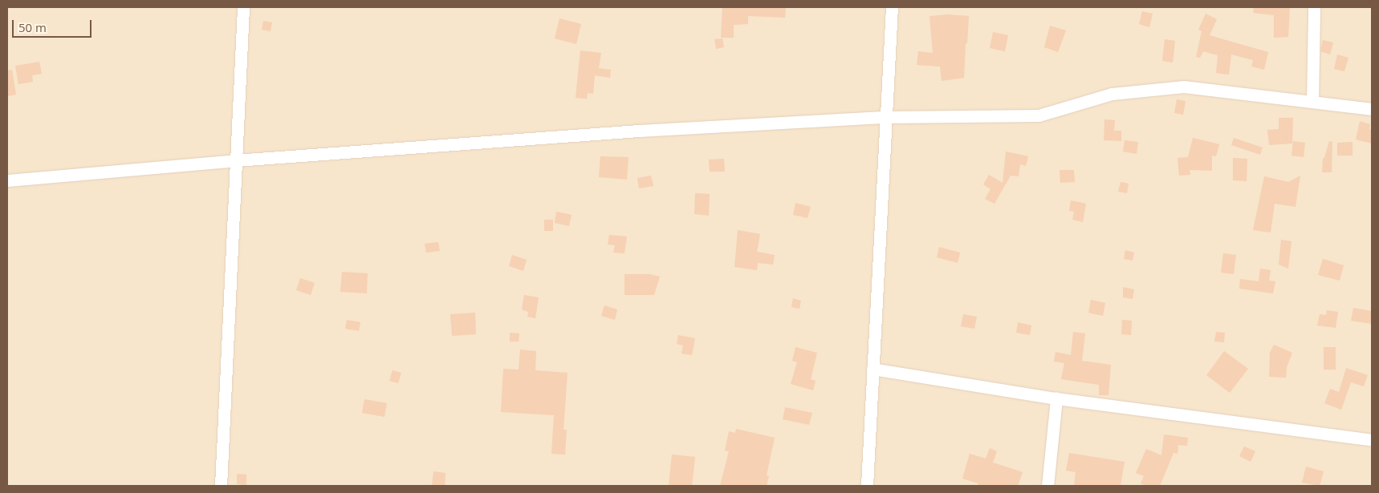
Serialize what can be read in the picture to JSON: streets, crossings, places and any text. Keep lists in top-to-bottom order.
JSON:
{
  "scale_bar": "50 m"
}
